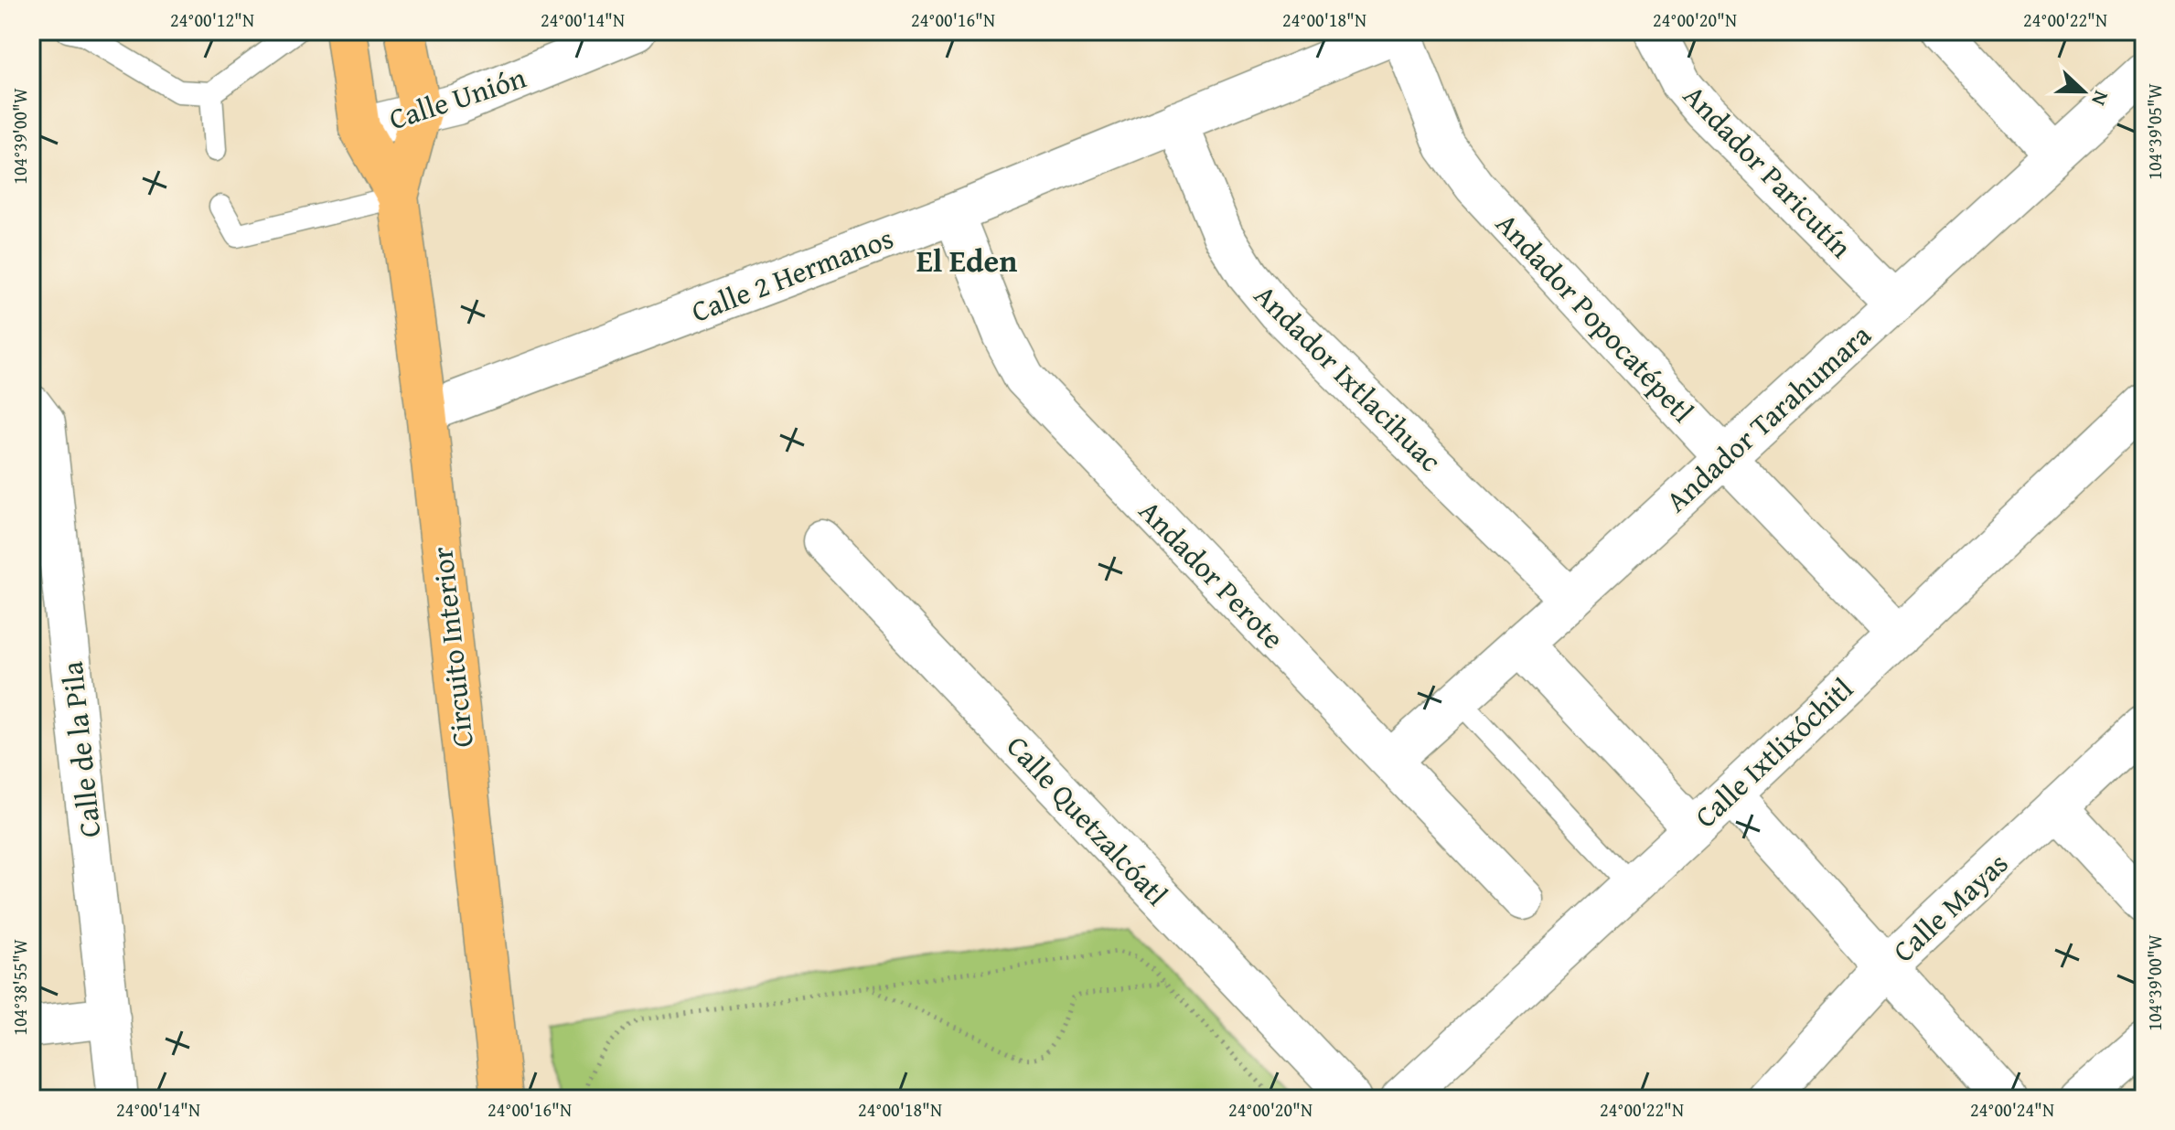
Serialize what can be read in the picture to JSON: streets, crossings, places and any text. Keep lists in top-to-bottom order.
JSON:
{
  "streets": {
    "main road": ["Circuito Interior"],
    "street": [
      "Calle Unión",
      "Andador Paricutín",
      "Calle 2 Hermanos",
      "Andador Popocatépetl",
      "Andador Ixtlacihuac",
      "Andador Tarahumara",
      "Andador Perote",
      "Calle de la Pila",
      "Calle Ixtlixóchitl",
      "Calle Quetzalcóatl",
      "Calle Mayas"
    ]
  },
  "crossings": [
    ["Calle Unión", "Circuito Interior"],
    ["Andador Paricutín", "Andador Tarahumara"],
    ["Calle 2 Hermanos", "Andador Popocatépetl"],
    ["Calle 2 Hermanos", "Andador Ixtlacihuac"],
    ["Calle 2 Hermanos", "Andador Perote"],
    ["Calle 2 Hermanos", "Circuito Interior"],
    ["Andador Popocatépetl", "Andador Tarahumara"],
    ["Andador Popocatépetl", "Calle Ixtlixóchitl"],
    ["Andador Ixtlacihuac", "Andador Tarahumara"],
    ["Andador Tarahumara", "Andador Perote"]
  ],
  "districts": ["El Eden"],
  "north": "right",
  "coordinates": [
    "24°00'12\"N",
    "24°00'14\"N",
    "24°00'16\"N",
    "24°00'18\"N",
    "24°00'20\"N",
    "24°00'22\"N",
    "104°39'05\"W",
    "104°39'00\"W",
    "104°38'55\"W",
    "24°00'24\"N"
  ]
}
